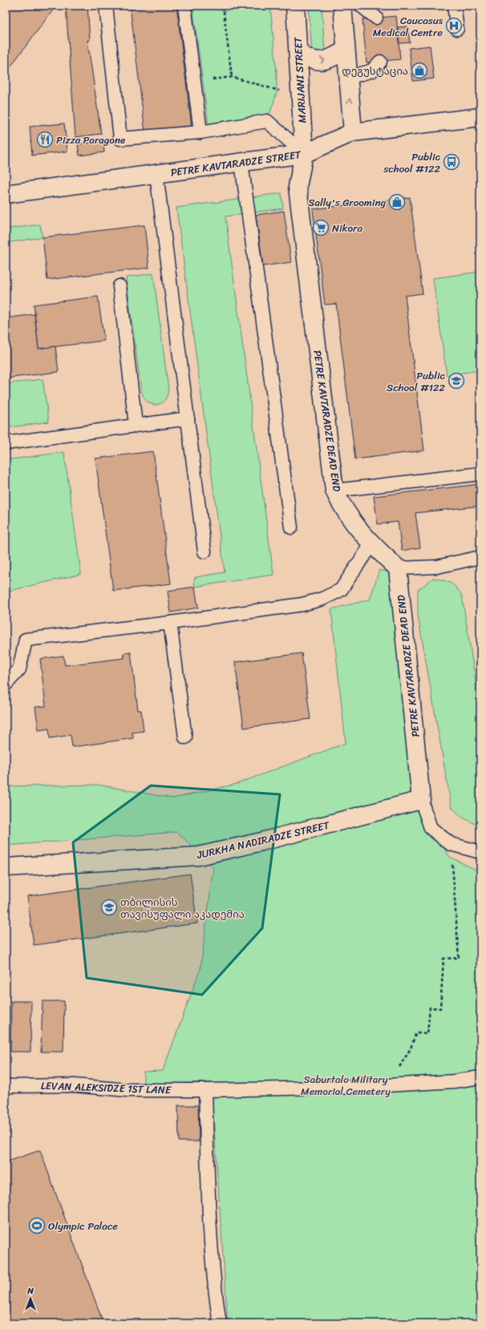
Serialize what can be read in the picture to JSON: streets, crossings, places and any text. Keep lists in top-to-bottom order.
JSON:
{
  "streets": {
    "street": [
      "MARIJANI STREET",
      "PETRE KAVTARADZE STREET",
      "PETRE KAVTARADZE DEAD END",
      "JURKHA NADIRADZE STREET"
    ],
    "lane": ["LEVAN ALEKSIDZE 1ST LANE"]
  },
  "crossings": [
    ["MARIJANI STREET", "PETRE KAVTARADZE STREET"],
    ["MARIJANI STREET", "PETRE KAVTARADZE DEAD END"],
    ["PETRE KAVTARADZE STREET", "PETRE KAVTARADZE DEAD END"],
    ["PETRE KAVTARADZE DEAD END", "JURKHA NADIRADZE STREET"]
  ],
  "parks": ["Saburtalo Military Memorial Cemetery"],
  "places": {
    "hospital": ["Caucasus Medical Centre"],
    "shop": ["დეგუსტაცია", "Sally's Grooming"],
    "restaurant": ["Pizza Paragone"],
    "bus stop": ["Public school #122"],
    "supermarket": ["Nikora"],
    "school or university": ["Public School #122", "თბილისის თავისუფალი აკადემია"],
    "sports": ["Olympic Palace"]
  },
  "north": "top"
}
